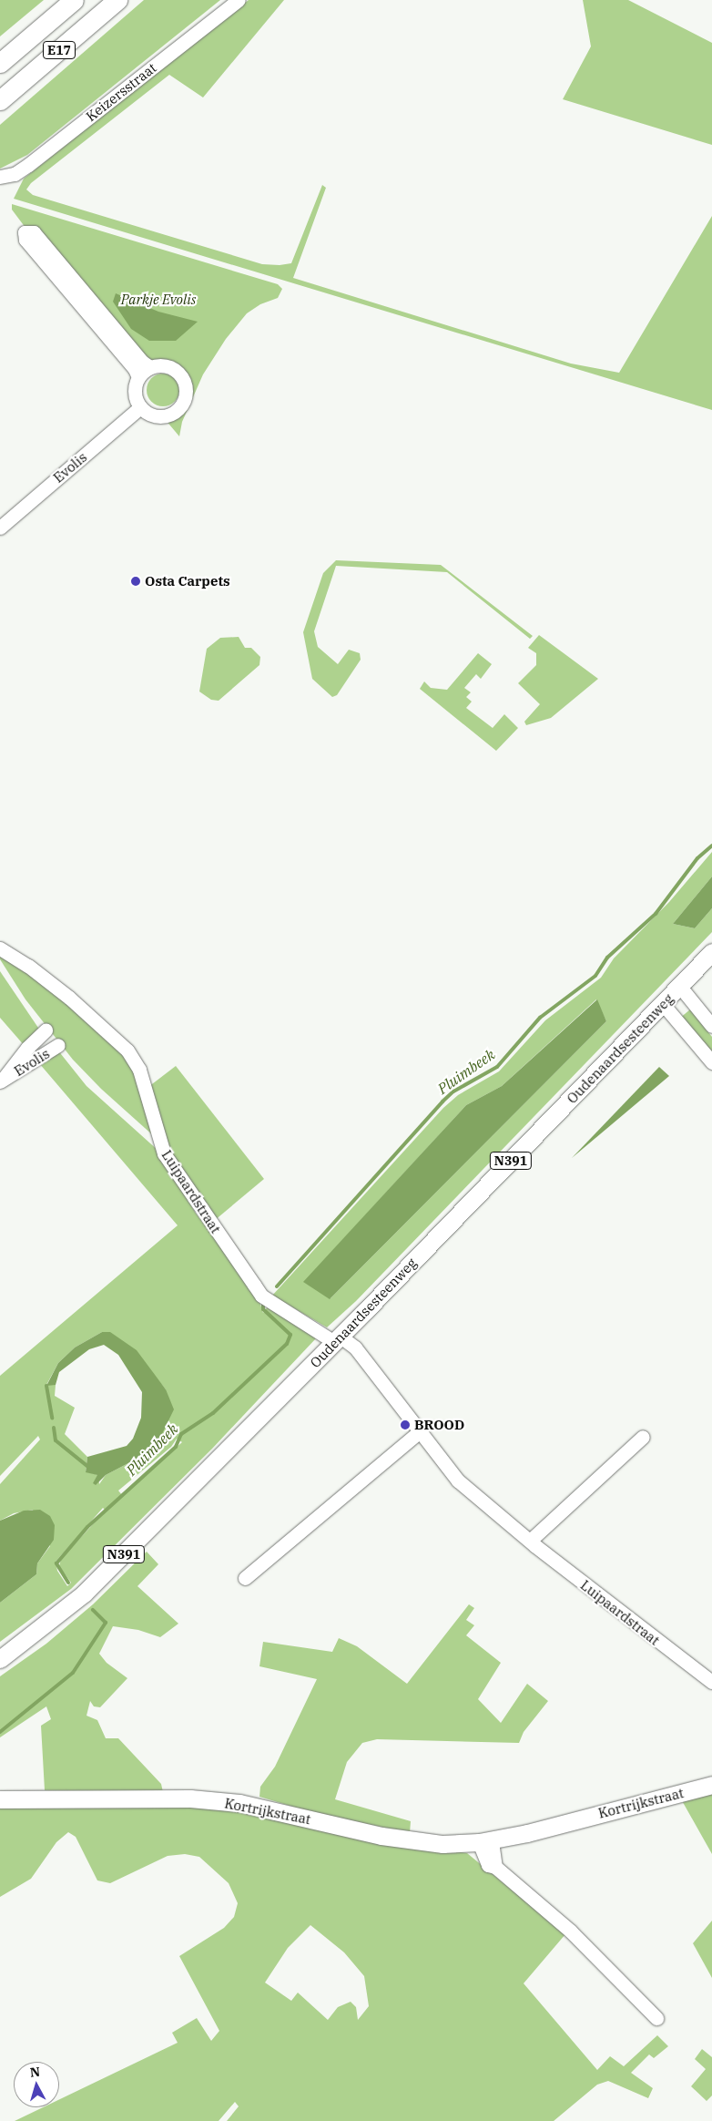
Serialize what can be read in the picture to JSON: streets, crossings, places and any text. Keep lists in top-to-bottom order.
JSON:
{
  "streets": {
    "highway": ["E17"],
    "main road": ["Oudenaardsesteenweg", "N391", "Kortrijkstraat"],
    "street": ["Keizersstraat", "Evolis", "Luipaardstraat"]
  },
  "crossings": [
    ["Oudenaardsesteenweg", "Luipaardstraat"]
  ],
  "water": ["Pluimbeek"],
  "parks": ["Parkje Evolis"],
  "places": ["Osta Carpets", "BROOD"],
  "north": "top"
}
